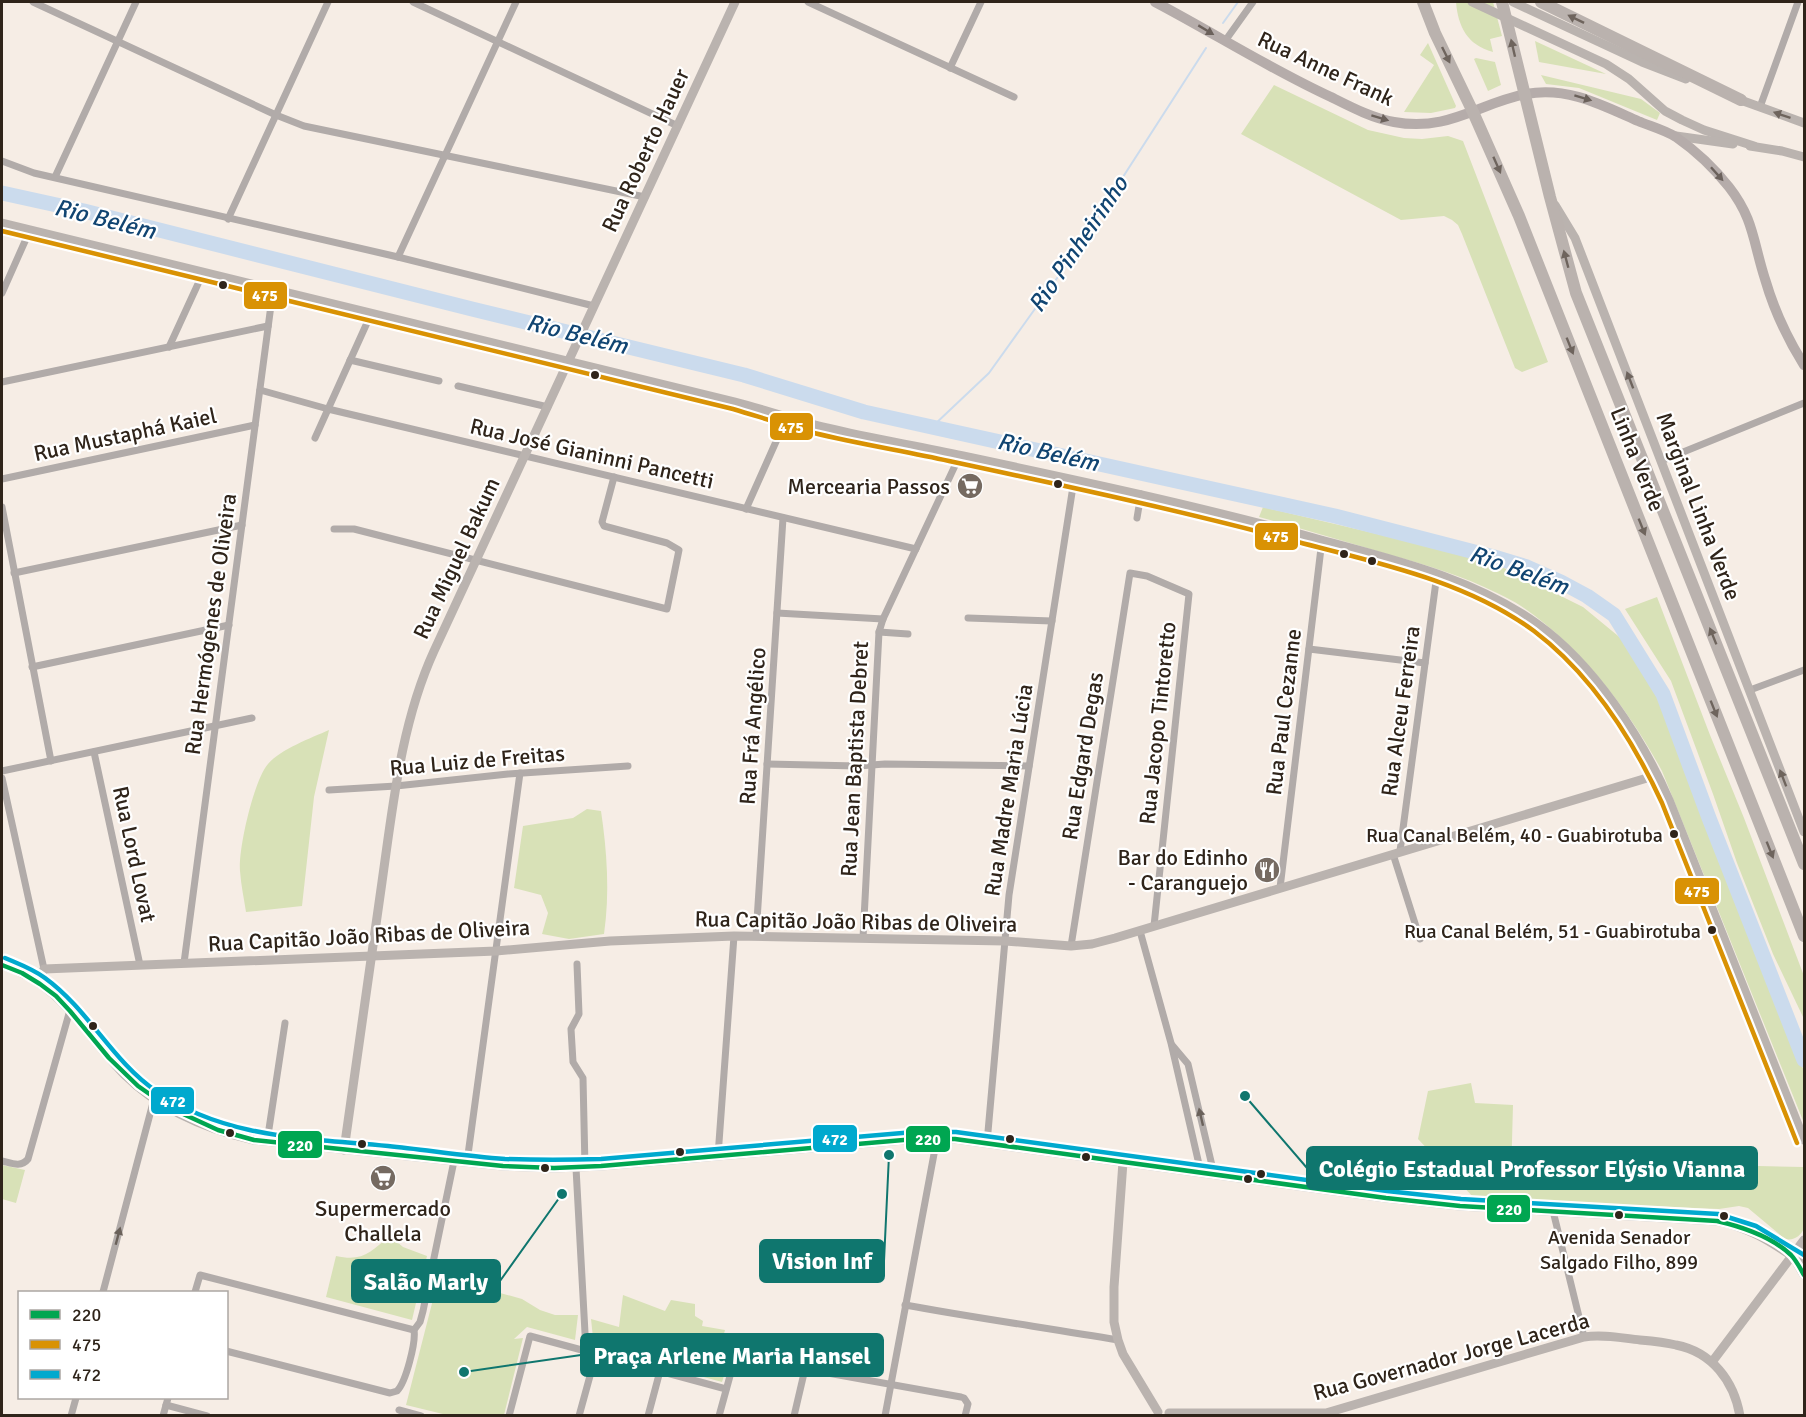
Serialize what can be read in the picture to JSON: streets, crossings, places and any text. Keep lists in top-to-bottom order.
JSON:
{
  "streets": {
    "highway": ["Linha Verde"],
    "main road": ["Rua Anne Frank"],
    "street": [
      "Rua Roberto Hauer",
      "Rua Mustaphá Kaiel",
      "Rua José Gianinni Pancetti",
      "Marginal Linha Verde",
      "Rua Miguel Bakum",
      "Rua Hermógenes de Oliveira",
      "Rua Alceu Ferreira",
      "Rua Paul Cezanne",
      "Rua Jacopo Tintoretto",
      "Rua Frá Angélico",
      "Rua Edgard Degas",
      "Rua Jean Baptista Debret",
      "Rua Luiz de Freitas",
      "Rua Madre Maria Lúcia",
      "Rua Lord Lovat",
      "Rua Capitão João Ribas de Oliveira",
      "Rua Governador Jorge Lacerda"
    ]
  },
  "crossings": [
    ["Rua Anne Frank", "Linha Verde"],
    ["Rua Roberto Hauer", "Rua Miguel Bakum"],
    ["Rua Mustaphá Kaiel", "Rua Hermógenes de Oliveira"],
    ["Rua José Gianinni Pancetti", "Rua Miguel Bakum"],
    ["Rua José Gianinni Pancetti", "Rua Hermógenes de Oliveira"],
    ["Rua José Gianinni Pancetti", "Rua Frá Angélico"],
    ["Rua José Gianinni Pancetti", "Rua Jean Baptista Debret"],
    ["Linha Verde", "Marginal Linha Verde"],
    ["Rua Miguel Bakum", "Rua Luiz de Freitas"],
    ["Rua Miguel Bakum", "Rua Capitão João Ribas de Oliveira"],
    ["Rua Hermógenes de Oliveira", "Rua Capitão João Ribas de Oliveira"],
    ["Rua Alceu Ferreira", "Rua Capitão João Ribas de Oliveira"],
    ["Rua Paul Cezanne", "Rua Capitão João Ribas de Oliveira"],
    ["Rua Jacopo Tintoretto", "Rua Edgard Degas"],
    ["Rua Jacopo Tintoretto", "Rua Capitão João Ribas de Oliveira"],
    ["Rua Frá Angélico", "Rua Capitão João Ribas de Oliveira"],
    ["Rua Edgard Degas", "Rua Capitão João Ribas de Oliveira"],
    ["Rua Jean Baptista Debret", "Rua Capitão João Ribas de Oliveira"],
    ["Rua Madre Maria Lúcia", "Rua Capitão João Ribas de Oliveira"],
    ["Rua Lord Lovat", "Rua Capitão João Ribas de Oliveira"]
  ],
  "one_way": ["Rua Anne Frank", "Marginal Linha Verde"],
  "water": ["Rio Belém", "Rio Pinheirinho"],
  "places": {
    "supermarket": ["Mercearia Passos", "Supermercado Challela"],
    "other": [
      "Rua Canal Belém, 40 - Guabirotuba",
      "Rua Canal Belém, 51 - Guabirotuba",
      "Colégio Estadual Professor Elýsio Vianna",
      "Vision Inf",
      "Salão Marly",
      "Avenida Senador Salgado Filho, 899",
      "Praça Arlene Maria Hansel"
    ],
    "restaurant": ["Bar do Edinho - Caranguejo"]
  },
  "lines": ["transit line 475", "transit line 472", "transit line 220"],
  "legend": ["220", "475", "472"]
}
